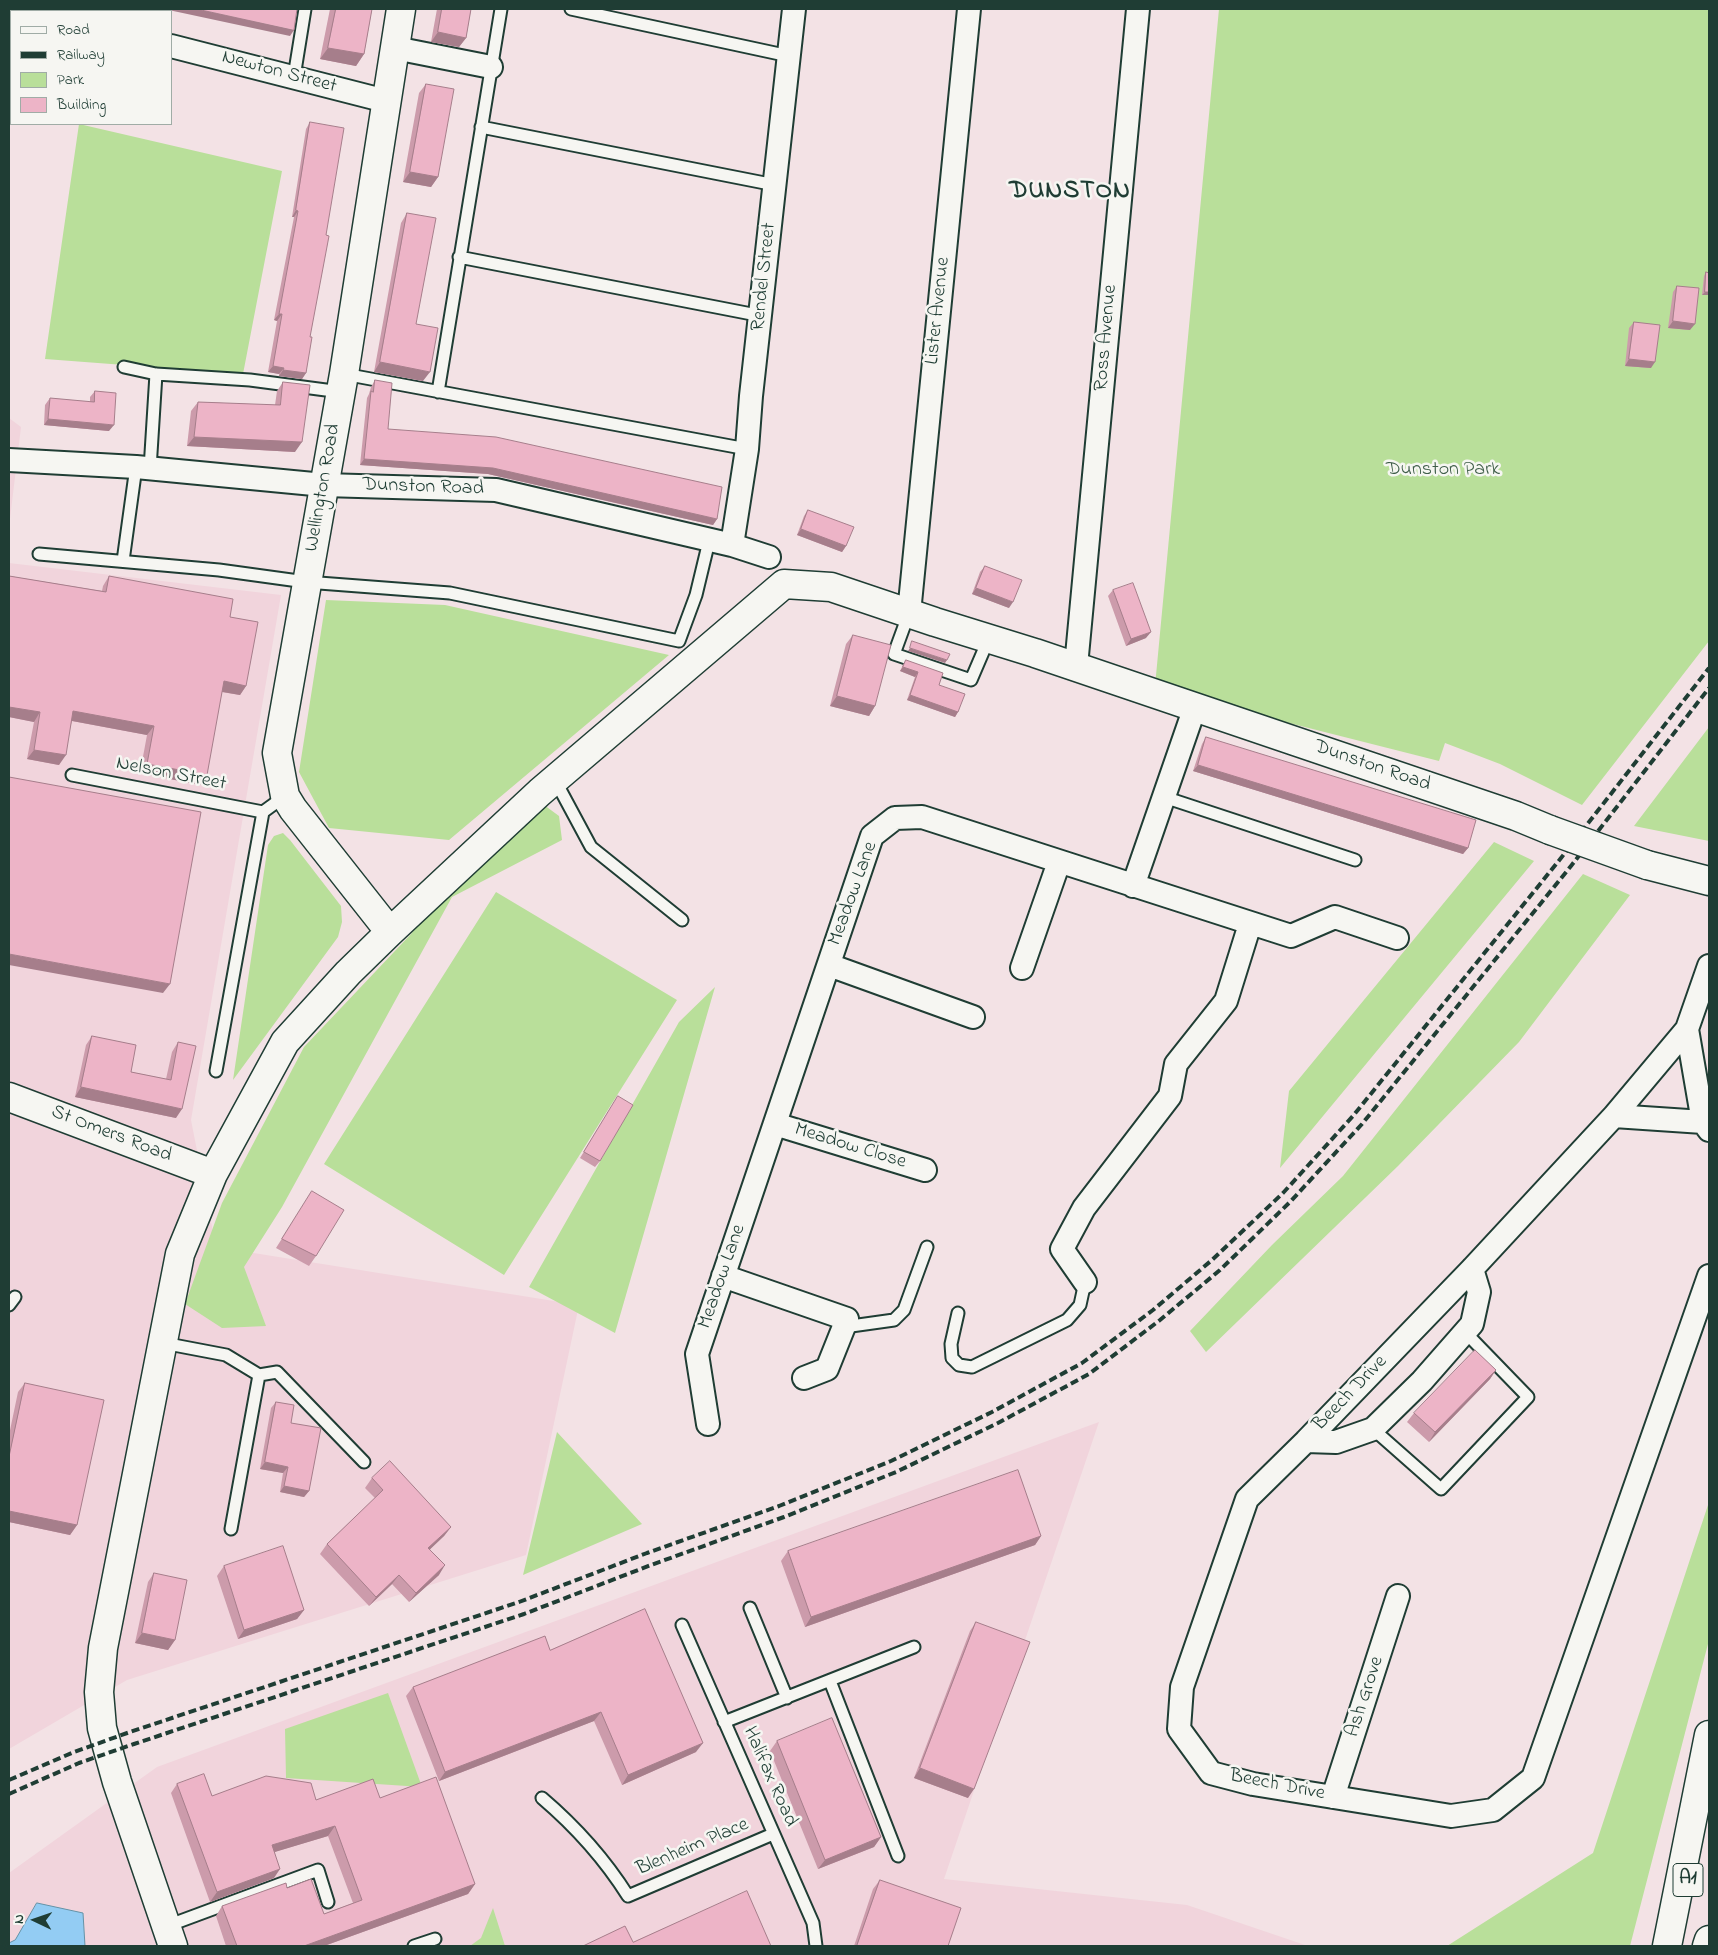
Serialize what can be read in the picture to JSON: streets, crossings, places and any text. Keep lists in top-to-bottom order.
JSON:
{
  "streets": {
    "main road": [
      "Wellington Road",
      "Dunston Road",
      "St Omers Road",
      "A1"
    ],
    "street": [
      "Newton Street",
      "Rendel Street",
      "Lister Avenue",
      "Ross Avenue",
      "Meadow Lane",
      "Meadow Close",
      "Beech Drive",
      "Ash Grove"
    ],
    "lane": ["Nelson Street", "Halifax Road", "Blenheim Place"]
  },
  "crossings": [
    ["Newton Street", "Wellington Road"],
    ["Rendel Street", "Dunston Road"],
    ["Lister Avenue", "Dunston Road"],
    ["Ross Avenue", "Dunston Road"],
    ["Wellington Road", "Dunston Road"],
    ["Dunston Road", "St Omers Road"],
    ["Meadow Lane", "Meadow Close"],
    ["Beech Drive", "Ash Grove"],
    ["Halifax Road", "Blenheim Place"]
  ],
  "districts": ["DUNSTON"],
  "parks": ["Dunston Park"],
  "legend": [
    "Road",
    "Railway",
    "Park",
    "Building"
  ],
  "north": "left"
}
